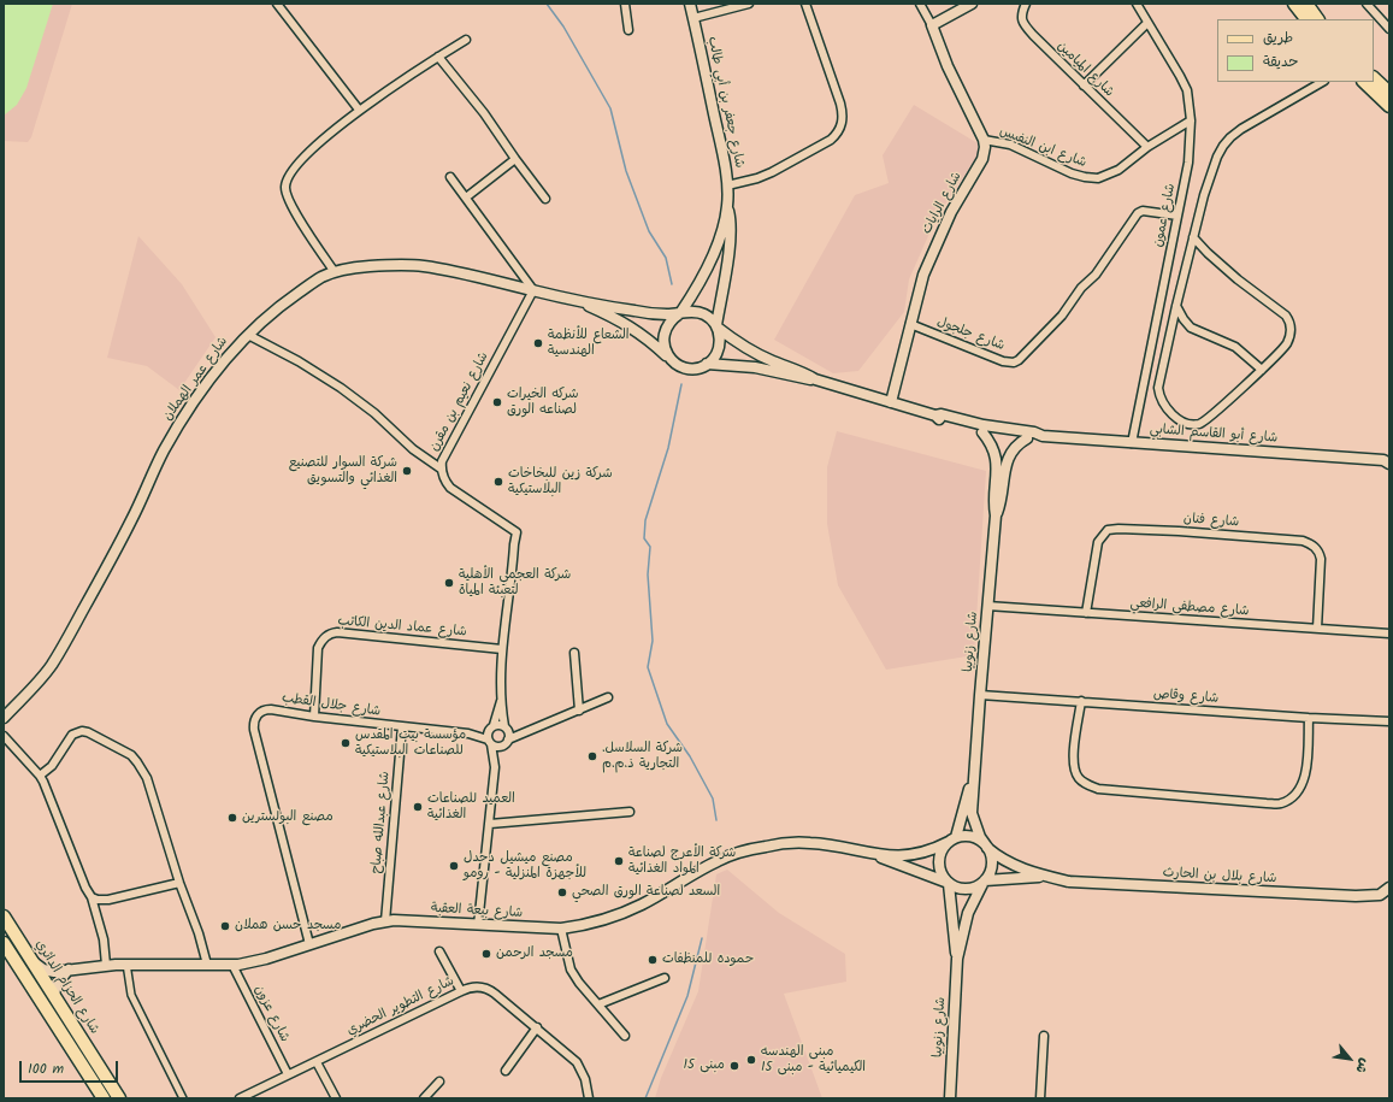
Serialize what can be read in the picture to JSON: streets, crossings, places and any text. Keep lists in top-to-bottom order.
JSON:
{
  "streets": {
    "main road": ["شارع الحزام الدائري"],
    "street": [
      "شارع الميامين",
      "شارع جعفر بن أبي طالب",
      "شارع ابن النفيس",
      "شارع الرايات",
      "شارع عمون",
      "شارع جلجول",
      "شارع عمر الهملان",
      "شارع نعيم بن مقرن",
      "شارع أبو القاسم الشابي",
      "شارع فنان",
      "شارع مصطفى الرافعي",
      "شارع عماد الدين الكاتب",
      "شارع زنوبيا",
      "شارع وقاص",
      "شارع جلال القطب",
      "شارع عبدالله صباح",
      "شارع بلال بن الحارث",
      "شارع بيعة العقبة",
      "شارع التطوير الحضري",
      "شارع عزون"
    ]
  },
  "crossings": [
    ["شارع الميامين", "شارع ابن النفيس"],
    ["شارع جعفر بن أبي طالب", "شارع عمر الهملان"],
    ["شارع جعفر بن أبي طالب", "شارع أبو القاسم الشابي"],
    ["شارع ابن النفيس", "شارع الرايات"],
    ["شارع ابن النفيس", "شارع عمون"],
    ["شارع الرايات", "شارع جلجول"],
    ["شارع الرايات", "شارع أبو القاسم الشابي"],
    ["شارع عمون", "شارع جلجول"],
    ["شارع عمون", "شارع أبو القاسم الشابي"],
    ["شارع عمر الهملان", "شارع نعيم بن مقرن"],
    ["شارع عمر الهملان", "شارع أبو القاسم الشابي"],
    ["شارع نعيم بن مقرن", "شارع عماد الدين الكاتب"],
    ["شارع نعيم بن مقرن", "شارع جلال القطب"],
    ["شارع أبو القاسم الشابي", "شارع زنوبيا"],
    ["شارع فنان", "شارع مصطفى الرافعي"],
    ["شارع مصطفى الرافعي", "شارع زنوبيا"],
    ["شارع عماد الدين الكاتب", "شارع جلال القطب"],
    ["شارع زنوبيا", "شارع وقاص"],
    ["شارع زنوبيا", "شارع بلال بن الحارث"],
    ["شارع زنوبيا", "شارع بيعة العقبة"],
    ["شارع جلال القطب", "شارع عبدالله صباح"],
    ["شارع جلال القطب", "شارع بيعة العقبة"],
    ["شارع عبدالله صباح", "شارع بيعة العقبة"],
    ["شارع بلال بن الحارث", "شارع بيعة العقبة"],
    ["شارع بيعة العقبة", "شارع الحزام الدائري"],
    ["شارع بيعة العقبة", "شارع عزون"],
    ["شارع التطوير الحضري", "شارع عزون"]
  ],
  "places": [
    "الشعاع للأنظمة الهندسية",
    "شركه الخيرات لصناعه الورق",
    "شركة السوار للتصنيع الغذائي والتسويق",
    "شركة زين للبخاخات البلاستيكية",
    "شركة العجمي الأهلية لتعبئة المياة",
    "مؤسسة بيت المقدس للصناعات البلاستيكية",
    ".شركة السلاسل التجارية ذ.م.م",
    "العميد للصناعات الغذائية",
    "مصنع البولسترين",
    "شركة الأعرج لصناعة المواد الغذائية",
    "مصنع ميشيل دحدل للأجهزة المنزلية - رومو",
    "السعد لصناعة الورق الصحي",
    "مسجد حسن هملان",
    "مسجد الرحمن",
    "حموده للمنظفات",
    "مبنى الهندسه الكيميائية - مبنى 15",
    "مبنى 15"
  ],
  "legend": ["طريق", "حديقة"],
  "scale_bar": "100 m",
  "north": "bottom right"
}
